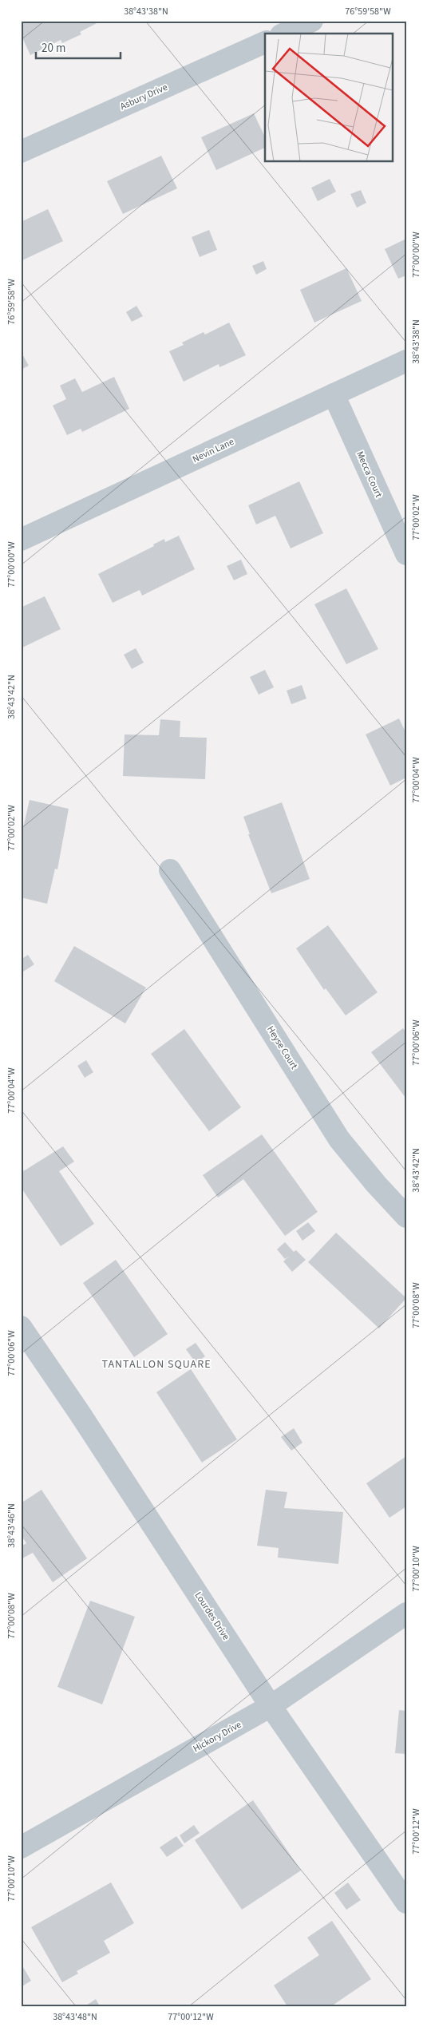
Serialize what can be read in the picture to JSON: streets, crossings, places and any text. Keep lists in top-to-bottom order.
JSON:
{
  "streets": {
    "street": [
      "Asbury Drive",
      "Nevin Lane",
      "Mecca Court",
      "Heyse Court",
      "Lourdes Drive",
      "Hickory Drive"
    ]
  },
  "crossings": [
    ["Nevin Lane", "Mecca Court"],
    ["Lourdes Drive", "Hickory Drive"]
  ],
  "districts": ["TANTALLON SQUARE"],
  "scale_bar": "20 m",
  "coordinates": [
    "38°43'38\"N",
    "76°59'58\"W",
    "77°00'00\"W",
    "77°00'02\"W",
    "38°43'42\"N",
    "77°00'04\"W",
    "77°00'06\"W",
    "77°00'08\"W",
    "38°43'46\"N",
    "77°00'10\"W",
    "77°00'12\"W",
    "38°43'48\"N"
  ]
}
